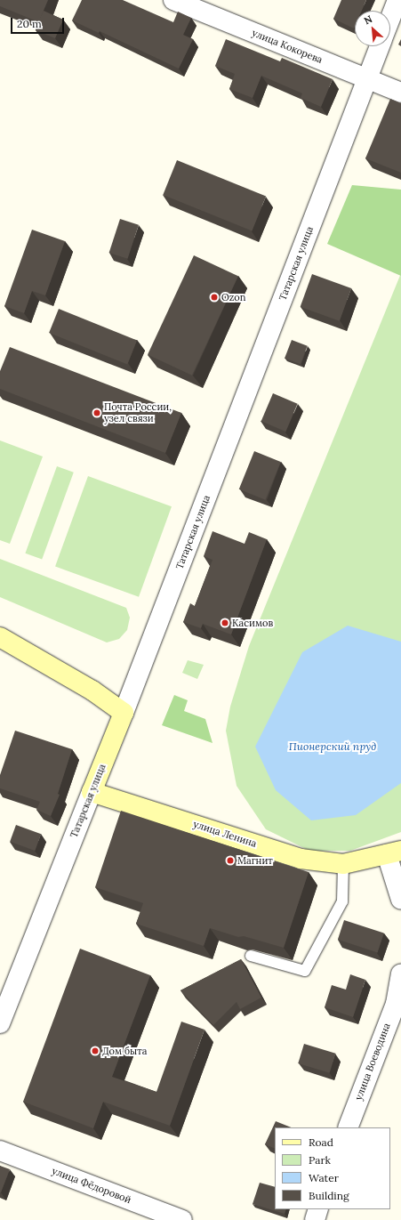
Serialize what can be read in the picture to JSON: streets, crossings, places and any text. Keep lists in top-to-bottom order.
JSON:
{
  "streets": {
    "street": [
      "улица Кокорева",
      "Татарская улица",
      "улица Ленина",
      "улица Воеводина",
      "улица Фёдоровой"
    ]
  },
  "crossings": [
    ["улица Кокорева", "Татарская улица"],
    ["Татарская улица", "улица Ленина"]
  ],
  "water": ["Пионерский пруд"],
  "places": [
    "Ozon",
    "Почта России, узел связи",
    "Касимов",
    "Магнит",
    "Дом быта"
  ],
  "legend": [
    "Road",
    "Park",
    "Water",
    "Building"
  ],
  "scale_bar": "20 m",
  "north": "top left"
}
